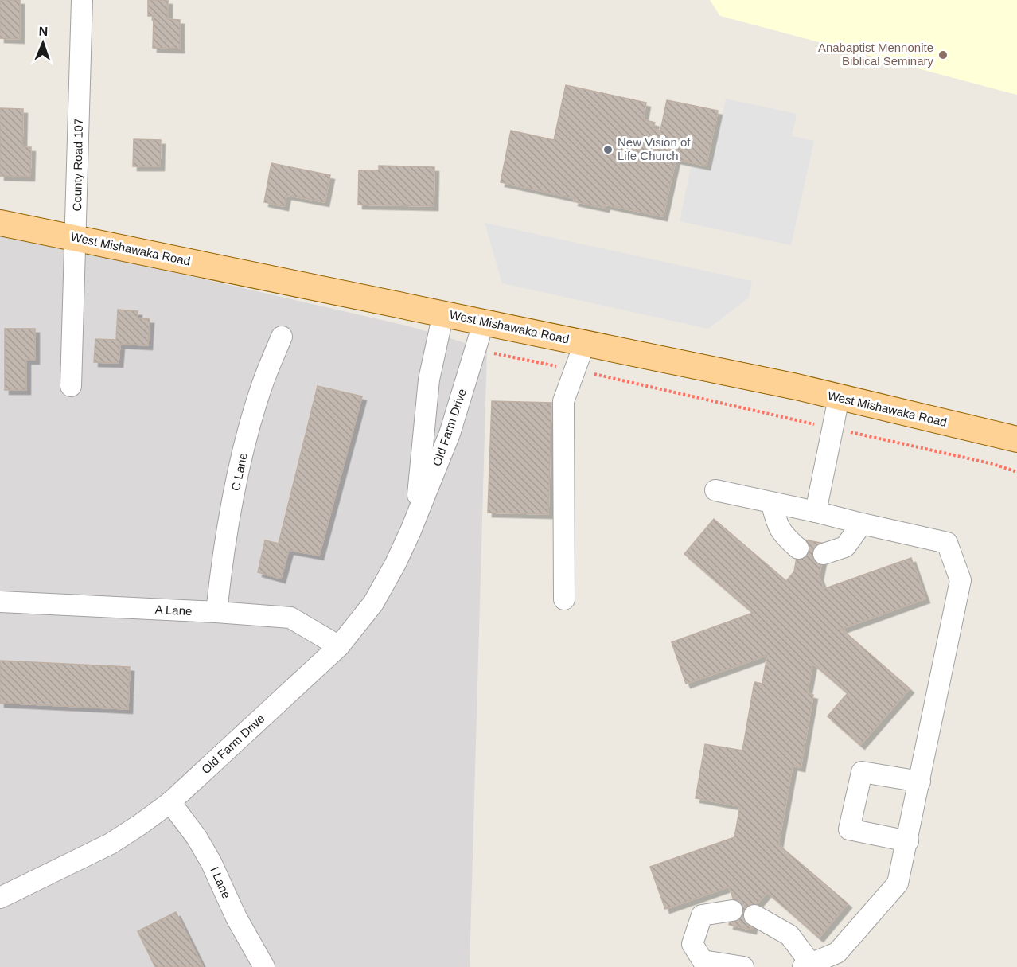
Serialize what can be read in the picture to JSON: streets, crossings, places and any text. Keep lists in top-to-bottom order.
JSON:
{
  "streets": {
    "main road": ["West Mishawaka Road"],
    "street": [
      "County Road 107",
      "Old Farm Drive",
      "C Lane",
      "A Lane",
      "I Lane"
    ]
  },
  "crossings": [
    ["County Road 107", "West Mishawaka Road"],
    ["West Mishawaka Road", "Old Farm Drive"],
    ["Old Farm Drive", "A Lane"],
    ["Old Farm Drive", "I Lane"],
    ["C Lane", "A Lane"]
  ],
  "places": ["Anabaptist Mennonite Biblical Seminary", "New Vision of Life Church"],
  "north": "top"
}
